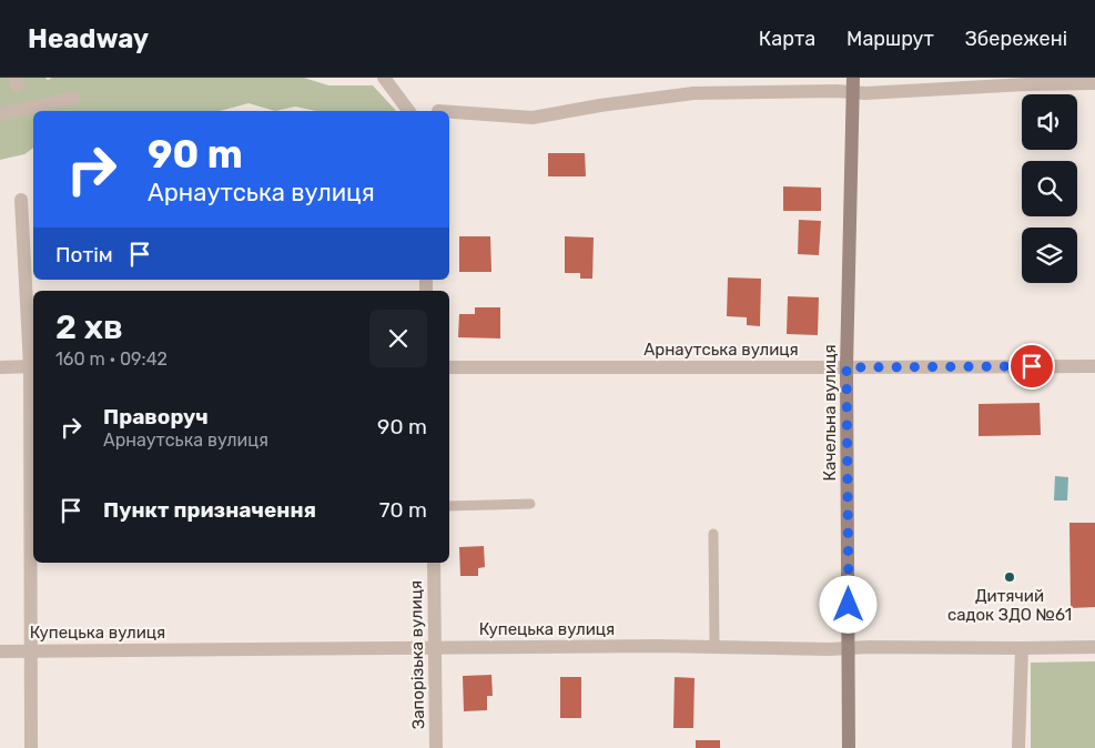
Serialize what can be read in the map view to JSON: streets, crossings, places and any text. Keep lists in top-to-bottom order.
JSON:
{
  "streets": {
    "street": [
      "Арнаутська вулиця",
      "Качельна вулиця",
      "Купецька вулиця",
      "Запорізька вулиця"
    ]
  },
  "crossings": [
    ["Арнаутська вулиця", "Качельна вулиця"],
    ["Качельна вулиця", "Купецька вулиця"],
    ["Купецька вулиця", "Запорізька вулиця"]
  ],
  "places": ["Дитячий садок ЗДО №61"],
  "page": {
    "header": "Headway",
    "nav": ["Карта", "Маршрут", "Збережені"],
    "turn": ["90 m", "Арнаутська вулиця"],
    "then": "Потім",
    "heading": ["2 хв", "160 m · 09:42"],
    "list": [
      {
        "name": "Праворуч",
        "note": "Арнаутська вулиця",
        "value": "90 m"
      },
      {
        "name": "Пункт призначення",
        "value": "70 m"
      }
    ]
  }
}
